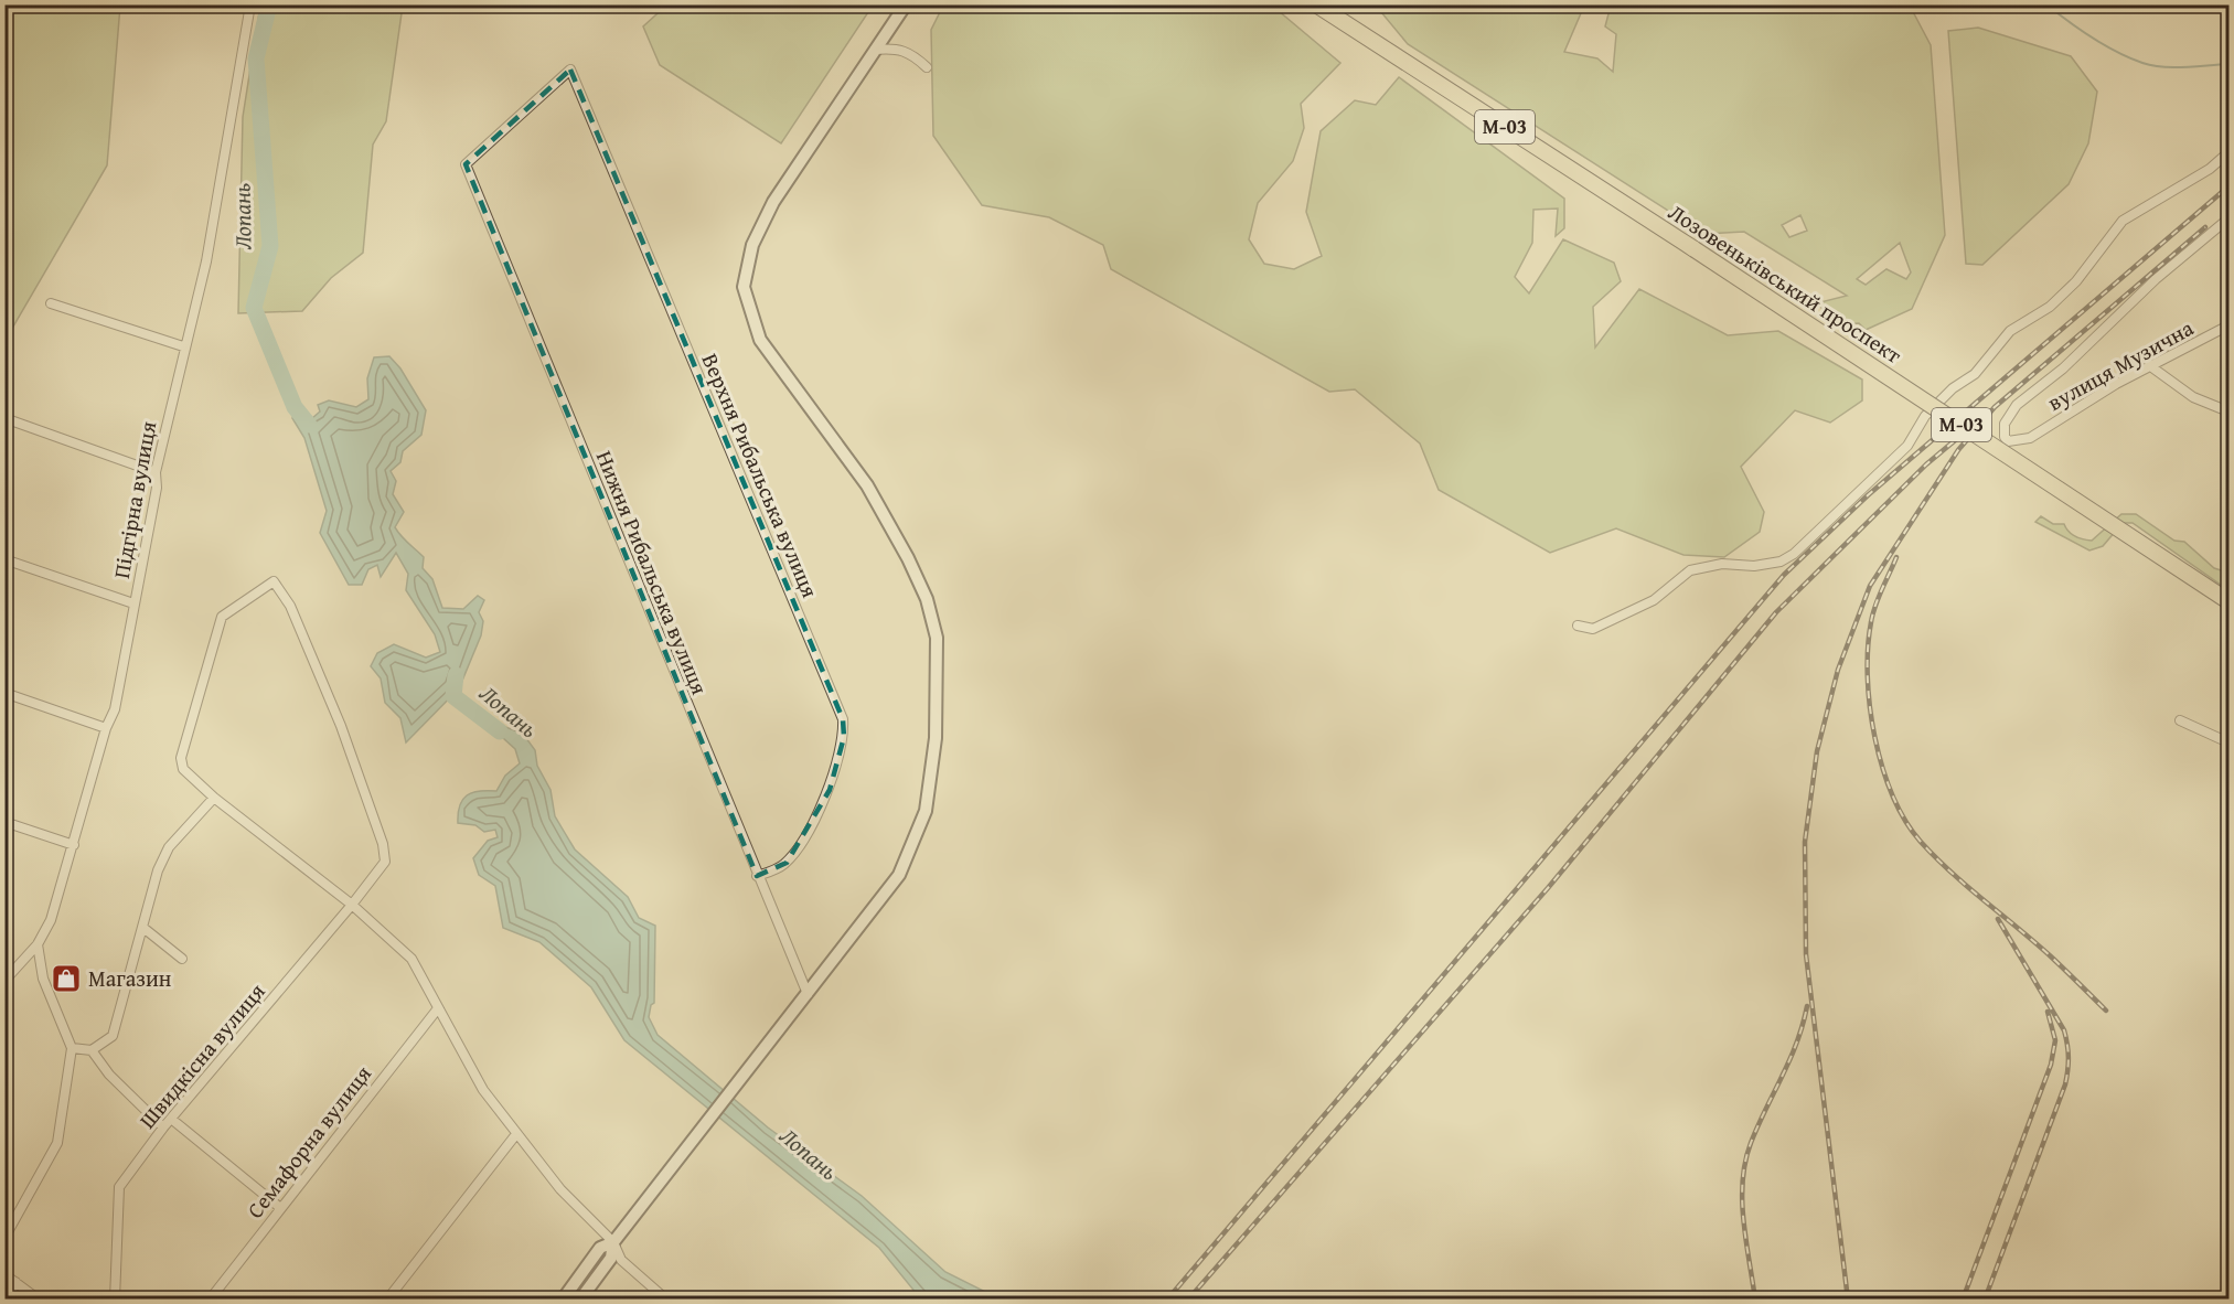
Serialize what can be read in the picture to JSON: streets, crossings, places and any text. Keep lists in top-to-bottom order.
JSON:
{
  "streets": {
    "highway": ["М-03", "Лозовеньківський проспект"],
    "street": [
      "вулиця Музична",
      "Верхня Рибальська вулиця",
      "Підгірна вулиця",
      "Нижня Рибальська вулиця",
      "Швидкісна вулиця",
      "Семафорна вулиця"
    ]
  },
  "crossings": [
    ["Верхня Рибальська вулиця", "Нижня Рибальська вулиця"]
  ],
  "water": ["Лопань"],
  "places": {
    "shop": ["Магазин"]
  }
}
